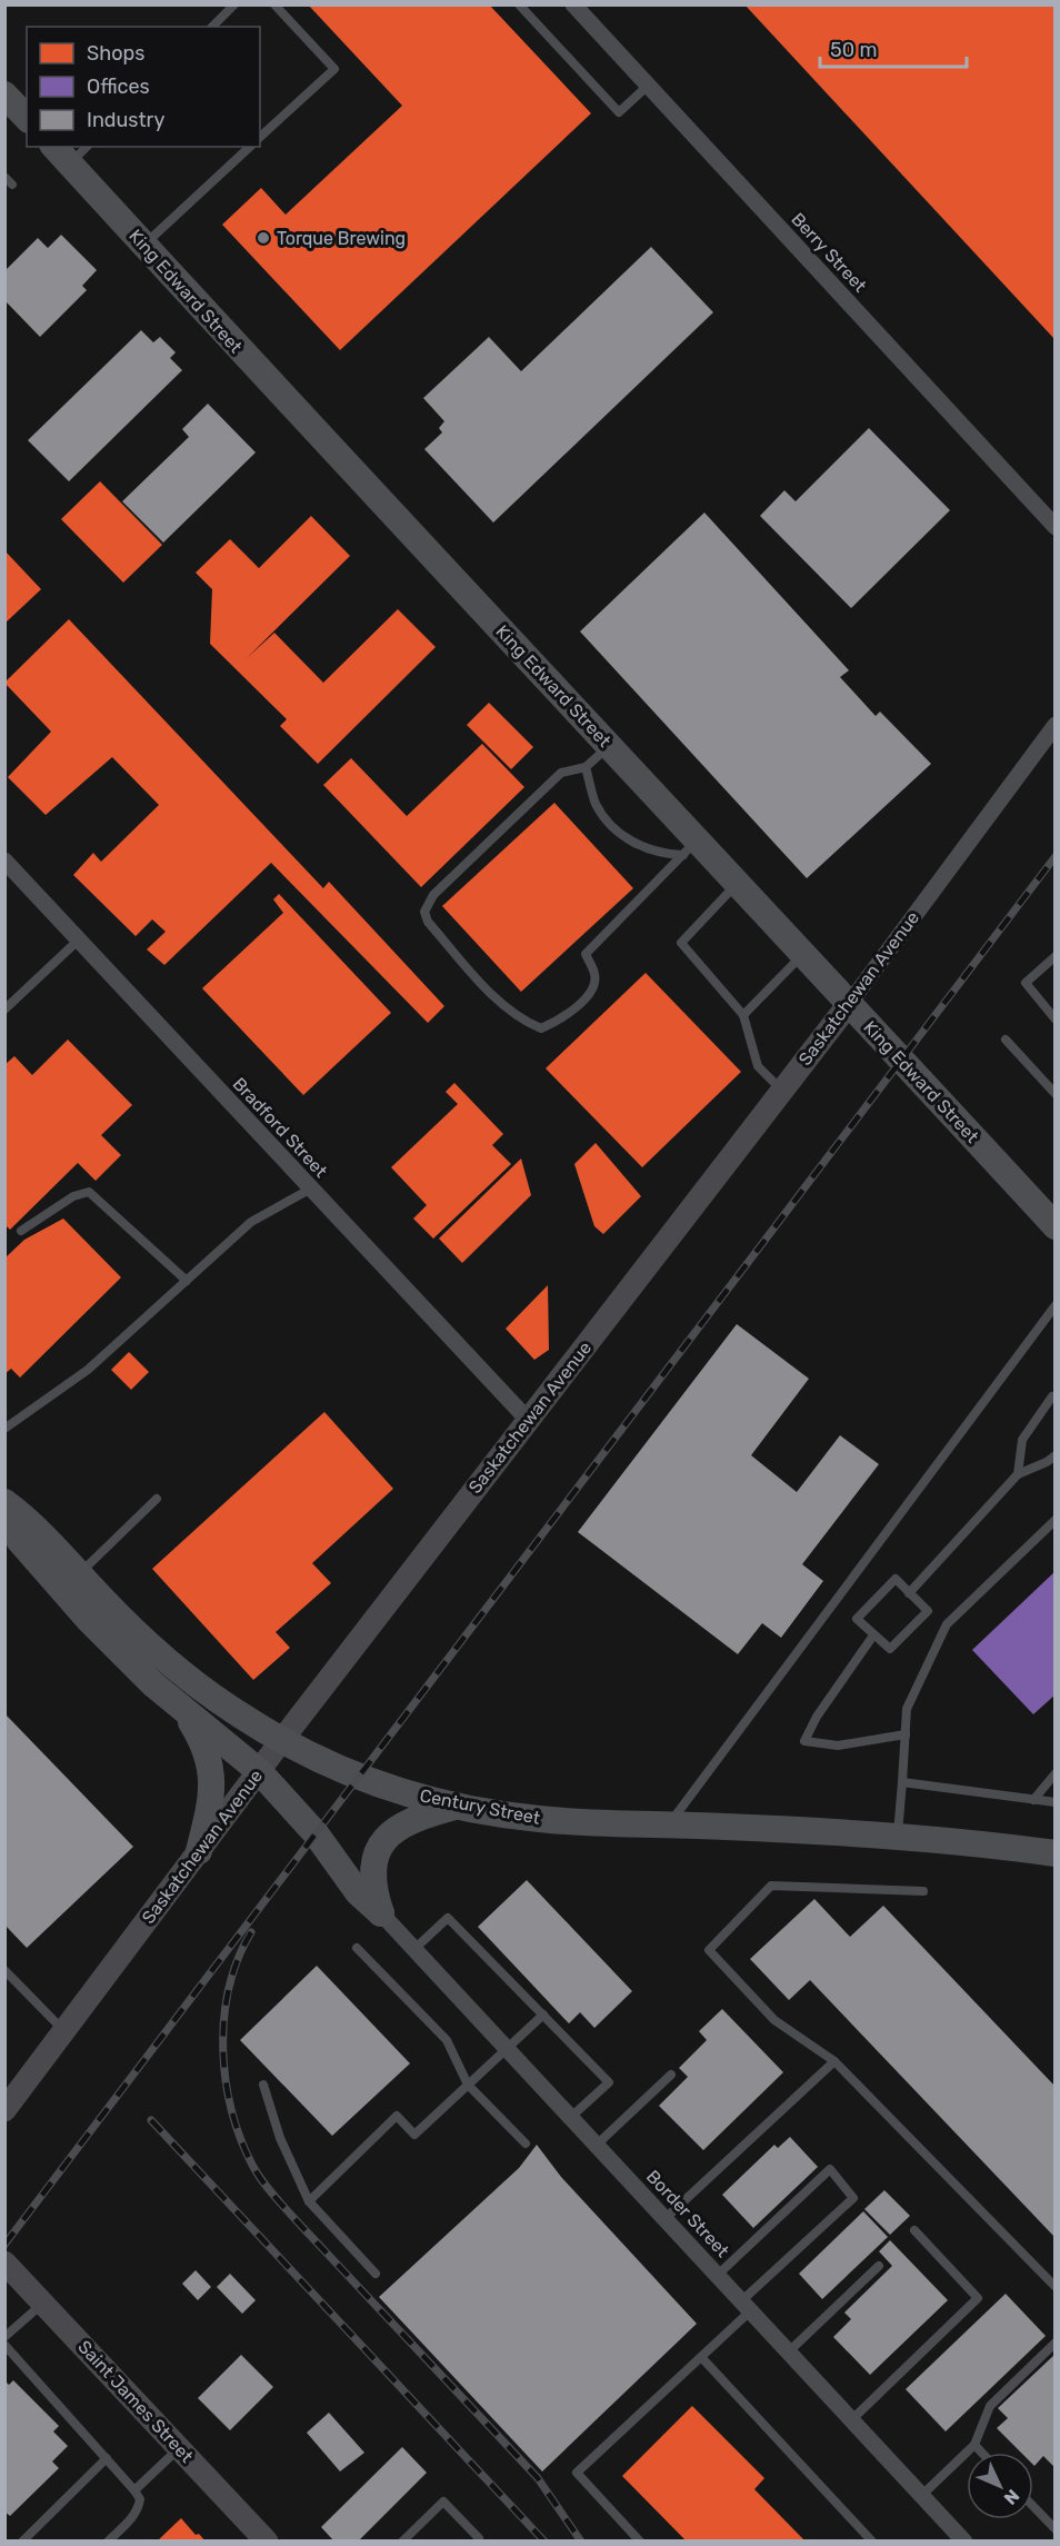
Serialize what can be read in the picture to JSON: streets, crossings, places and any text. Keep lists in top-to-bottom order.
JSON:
{
  "streets": {
    "main road": ["King Edward Street", "Century Street"],
    "street": [
      "Berry Street",
      "Saskatchewan Avenue",
      "Bradford Street",
      "Border Street",
      "Saint James Street"
    ]
  },
  "crossings": [
    ["King Edward Street", "Saskatchewan Avenue"],
    ["Saskatchewan Avenue", "Bradford Street"],
    ["Saskatchewan Avenue", "Century Street"]
  ],
  "places": ["Torque Brewing"],
  "legend": ["Shops", "Offices", "Industry"],
  "scale_bar": "50 m",
  "north": "bottom right"
}
